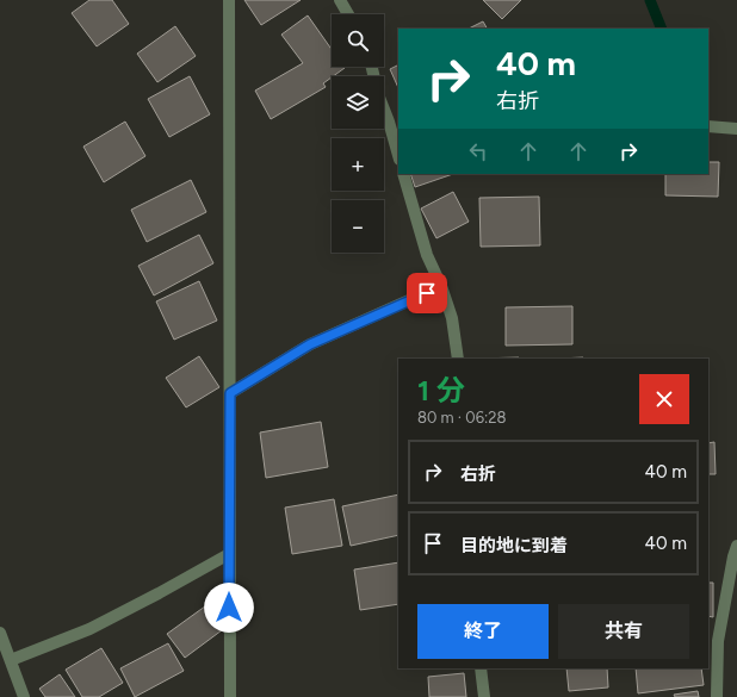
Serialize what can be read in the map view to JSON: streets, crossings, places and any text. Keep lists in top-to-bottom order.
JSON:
{
  "page": {
    "map_buttons": ["+", "−"],
    "turn": ["40 m", "右折"],
    "heading": ["1 分", "80 m · 06:28"],
    "list": [
      {
        "name": "右折",
        "value": "40 m"
      },
      {
        "name": "目的地に到着",
        "value": "40 m"
      }
    ],
    "buttons": ["終了", "共有"]
  }
}
